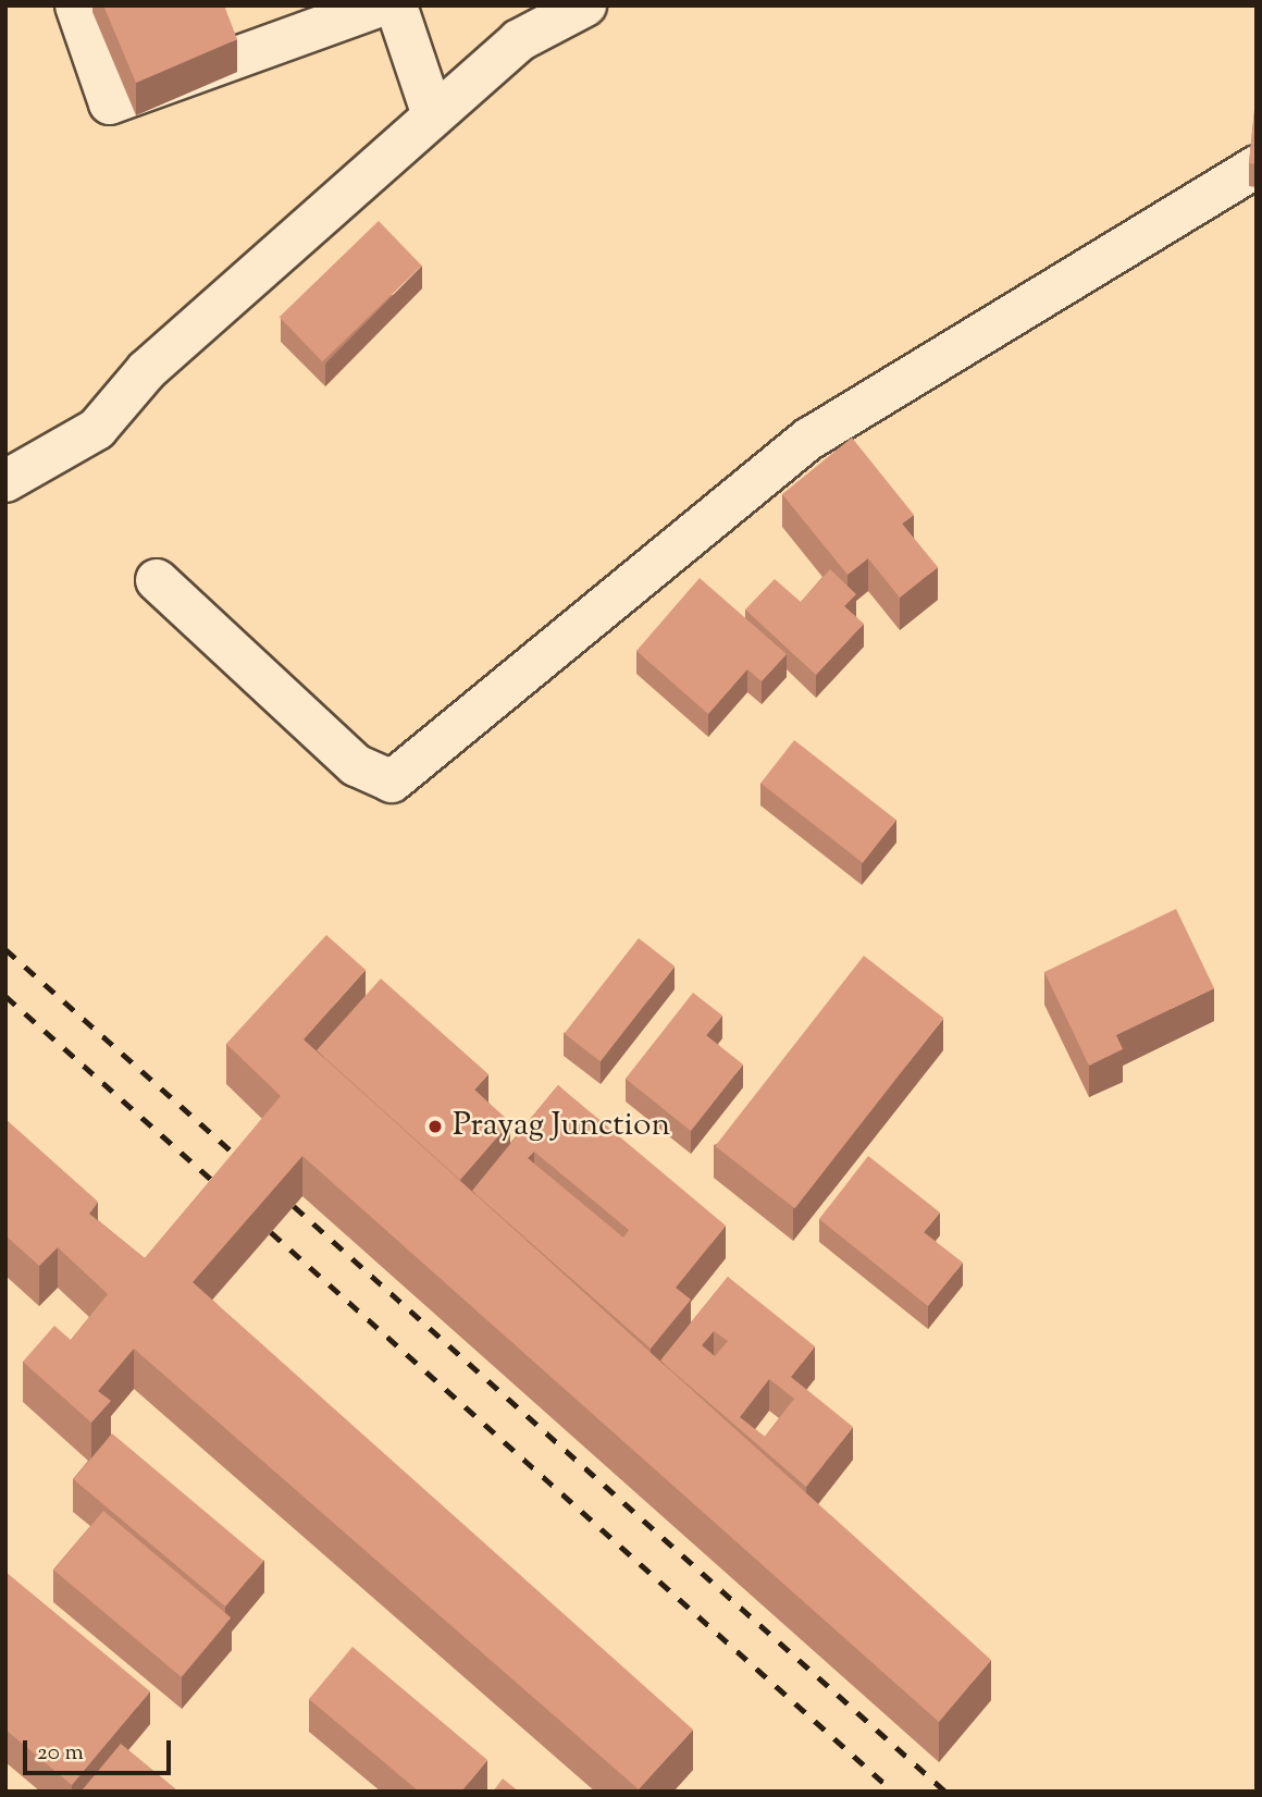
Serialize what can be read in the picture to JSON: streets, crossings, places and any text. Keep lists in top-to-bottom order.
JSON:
{
  "places": ["Prayag Junction"],
  "scale_bar": "20 m"
}
